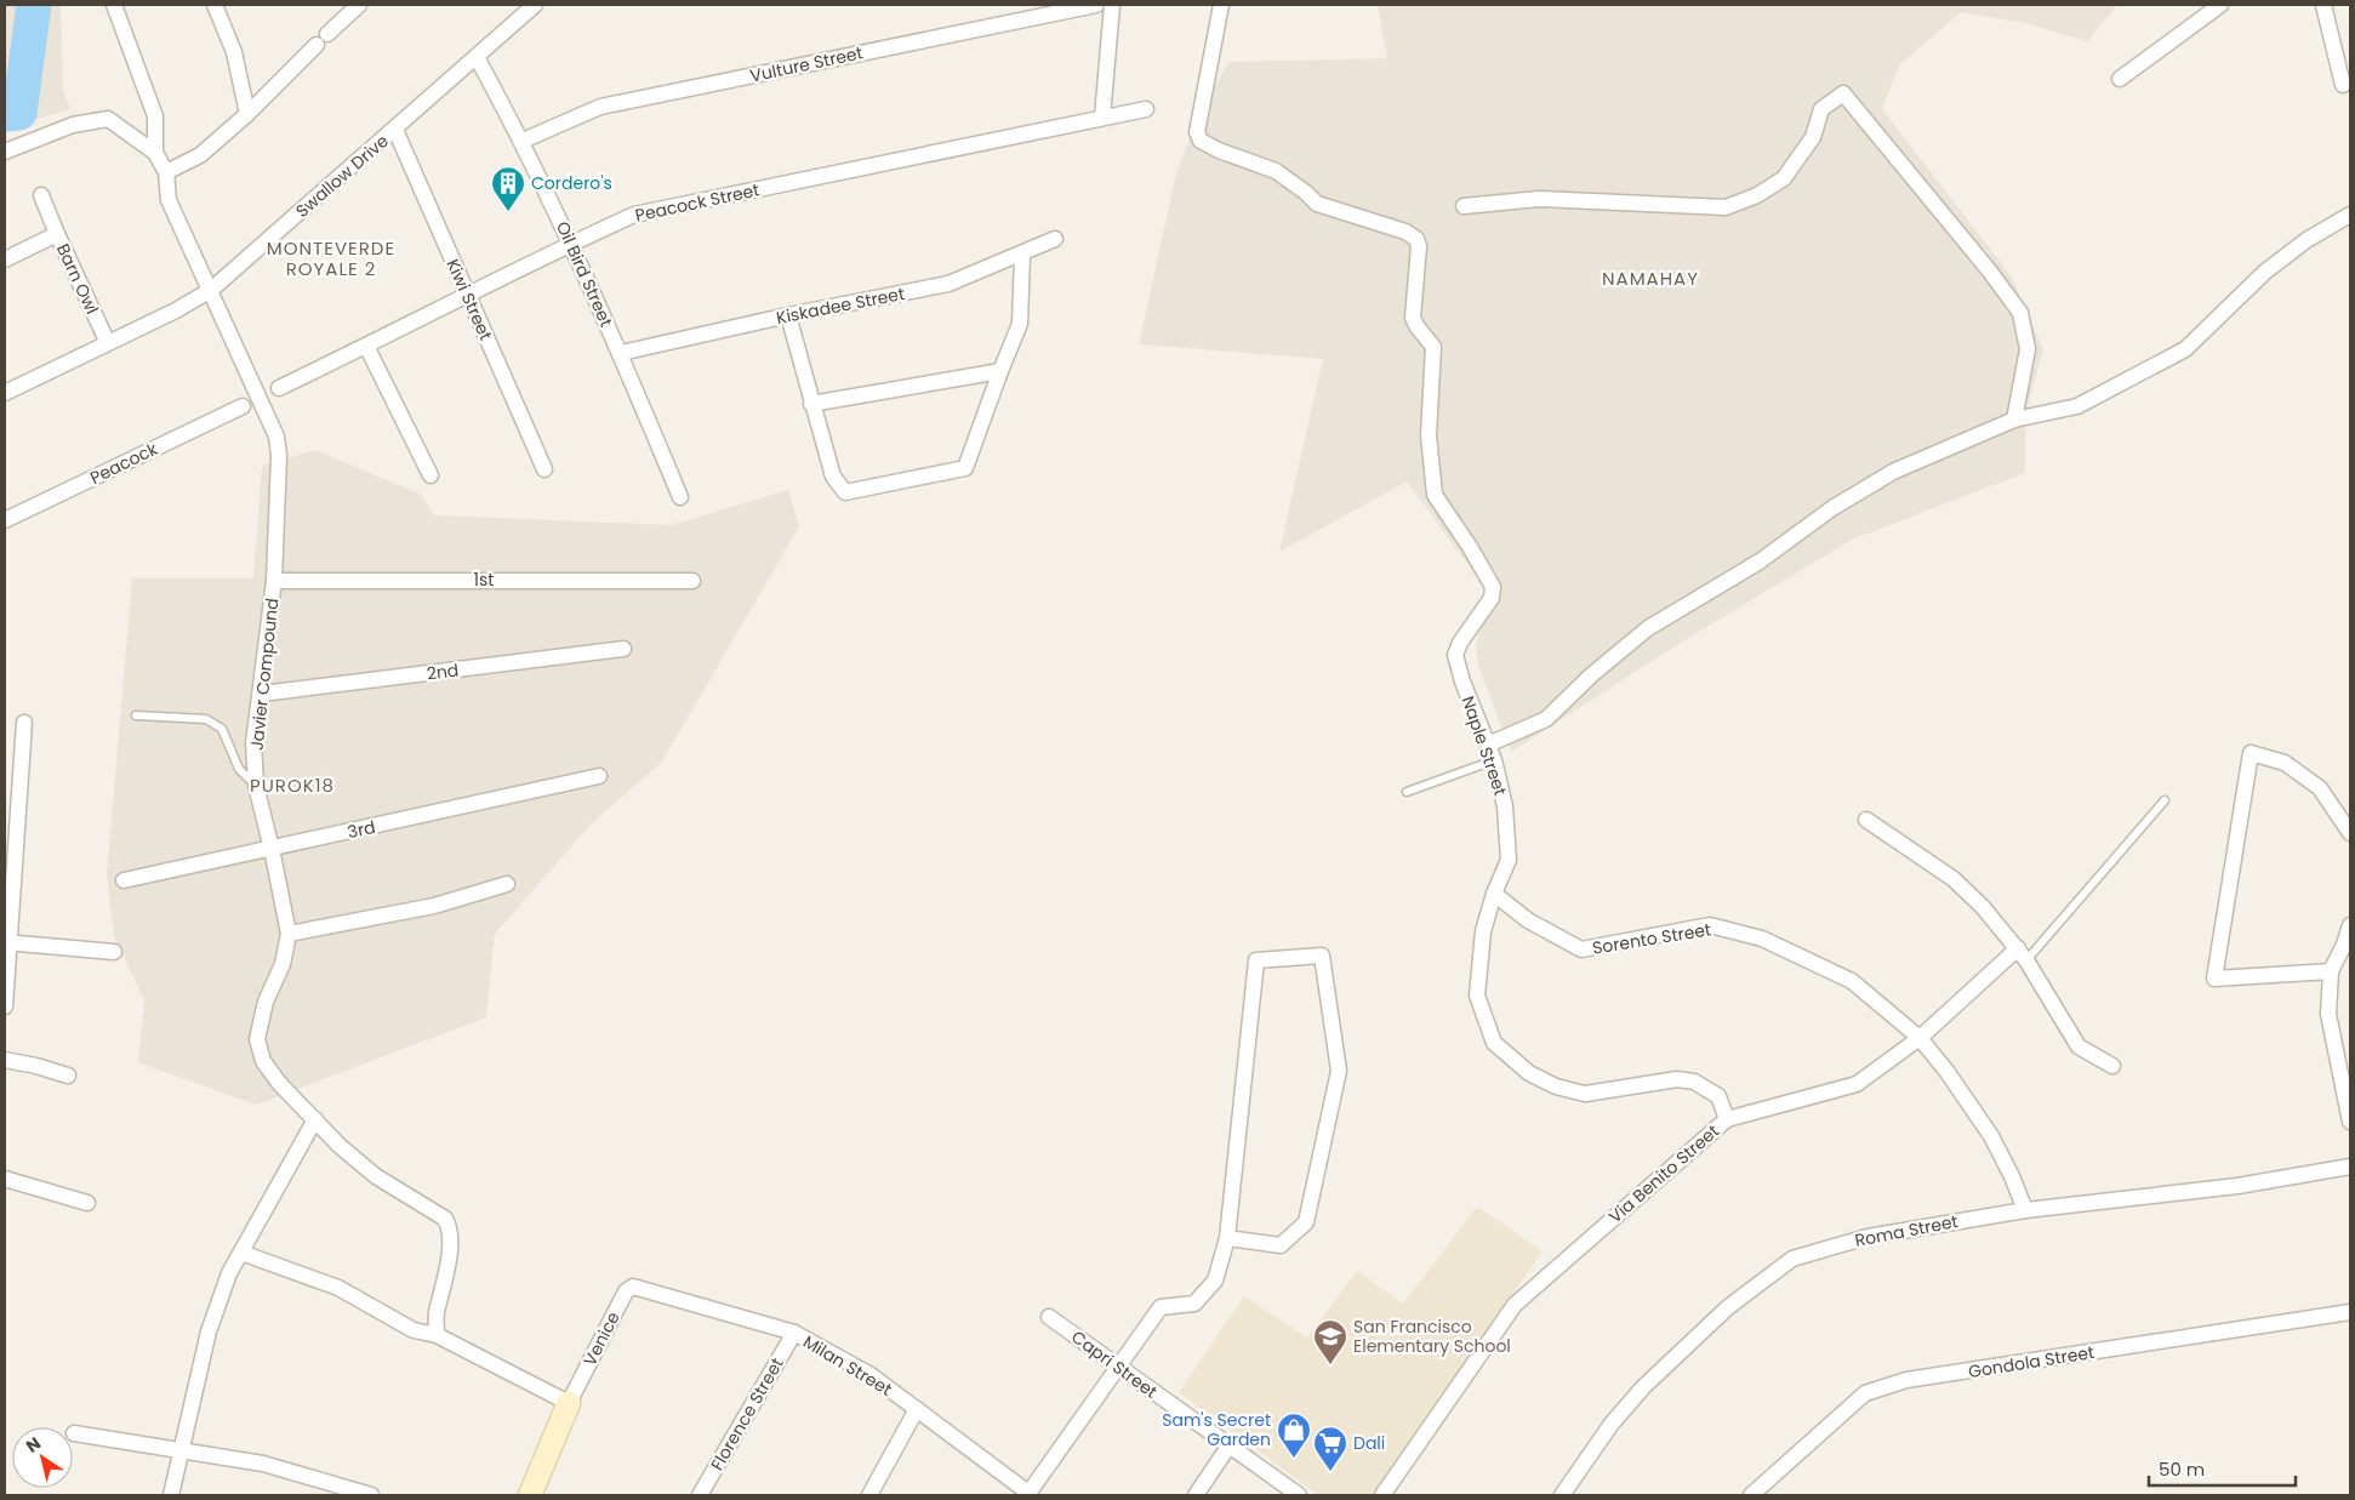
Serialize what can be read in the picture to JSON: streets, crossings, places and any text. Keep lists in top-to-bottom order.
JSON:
{
  "streets": {
    "street": [
      "Vulture Street",
      "Swallow Drive",
      "Peacock Street",
      "Oil Bird Street",
      "Barn Owl",
      "Kiwi Street",
      "Kiskadee Street",
      "Peacock",
      "1st",
      "2nd",
      "Javier Compound",
      "Naple Street",
      "3rd",
      "Sorento Street",
      "Via Benito Street",
      "Roma Street",
      "Venice",
      "Gondola Street",
      "Capri Street",
      "Milan Street",
      "Florence Street"
    ]
  },
  "crossings": [
    ["Vulture Street", "Oil Bird Street"],
    ["Swallow Drive", "Oil Bird Street"],
    ["Swallow Drive", "Barn Owl"],
    ["Swallow Drive", "Kiwi Street"],
    ["Swallow Drive", "Javier Compound"],
    ["Peacock Street", "Oil Bird Street"],
    ["Peacock Street", "Kiwi Street"],
    ["Oil Bird Street", "Kiskadee Street"],
    ["1st", "Javier Compound"],
    ["2nd", "Javier Compound"],
    ["Javier Compound", "3rd"],
    ["Naple Street", "Sorento Street"],
    ["Naple Street", "Via Benito Street"],
    ["Sorento Street", "Via Benito Street"],
    ["Sorento Street", "Roma Street"],
    ["Venice", "Milan Street"],
    ["Milan Street", "Florence Street"]
  ],
  "districts": ["MONTEVERDE ROYALE 2", "NAMAHAY", "PUROK18"],
  "places": {
    "building": ["Cordero's"],
    "school or university": ["San Francisco Elementary School"],
    "shop": ["Sam's Secret Garden"],
    "supermarket": ["Dali"]
  },
  "scale_bar": "50 m",
  "north": "top left"
}
